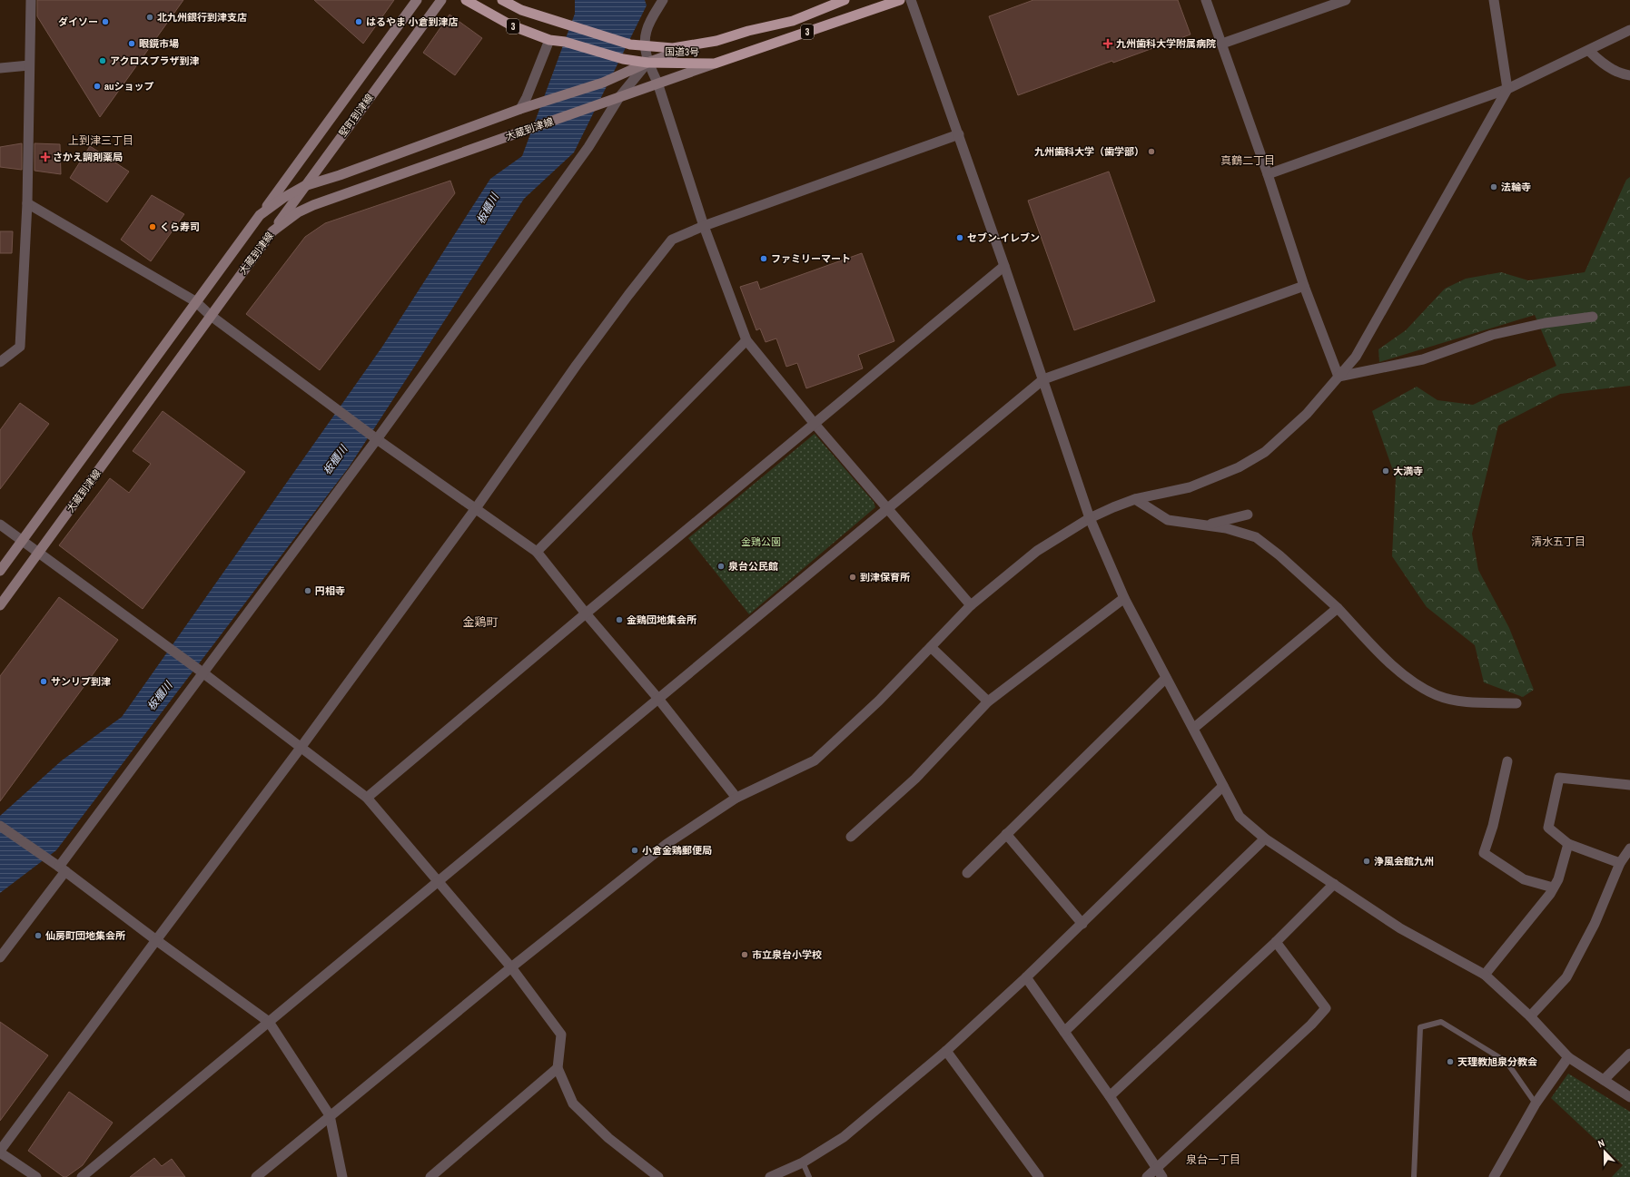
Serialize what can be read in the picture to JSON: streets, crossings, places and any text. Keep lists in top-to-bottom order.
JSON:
{
  "streets": {
    "highway": ["3", "国道3号"],
    "main road": ["堅町到津線", "大蔵到津線"]
  },
  "crossings": [
    ["国道3号", "大蔵到津線"],
    ["堅町到津線", "大蔵到津線"]
  ],
  "districts": [
    "上到津三丁目",
    "真鶴二丁目",
    "清水五丁目",
    "金鶏町",
    "泉台一丁目"
  ],
  "water": ["板櫃川"],
  "parks": ["金鶏公園"],
  "places": {
    "other": [
      "北九州銀行到津支店",
      "ダイソー",
      "はるやま 小倉到津店",
      "眼鏡市場",
      "アクロスプラザ到津",
      "auショップ",
      "九州歯科大学（歯学部）",
      "法輪寺",
      "くら寿司",
      "セブン-イレブン",
      "ファミリーマート",
      "大満寺",
      "泉台公民館",
      "到津保育所",
      "円相寺",
      "金鶏団地集会所",
      "サンリプ到津",
      "小倉金鶏郵便局",
      "浄風会館九州",
      "仙房町団地集会所",
      "市立泉台小学校",
      "天理教旭泉分教会"
    ],
    "health": ["九州歯科大学附属病院", "さかえ調剤薬局"]
  },
  "north": "top"
}
